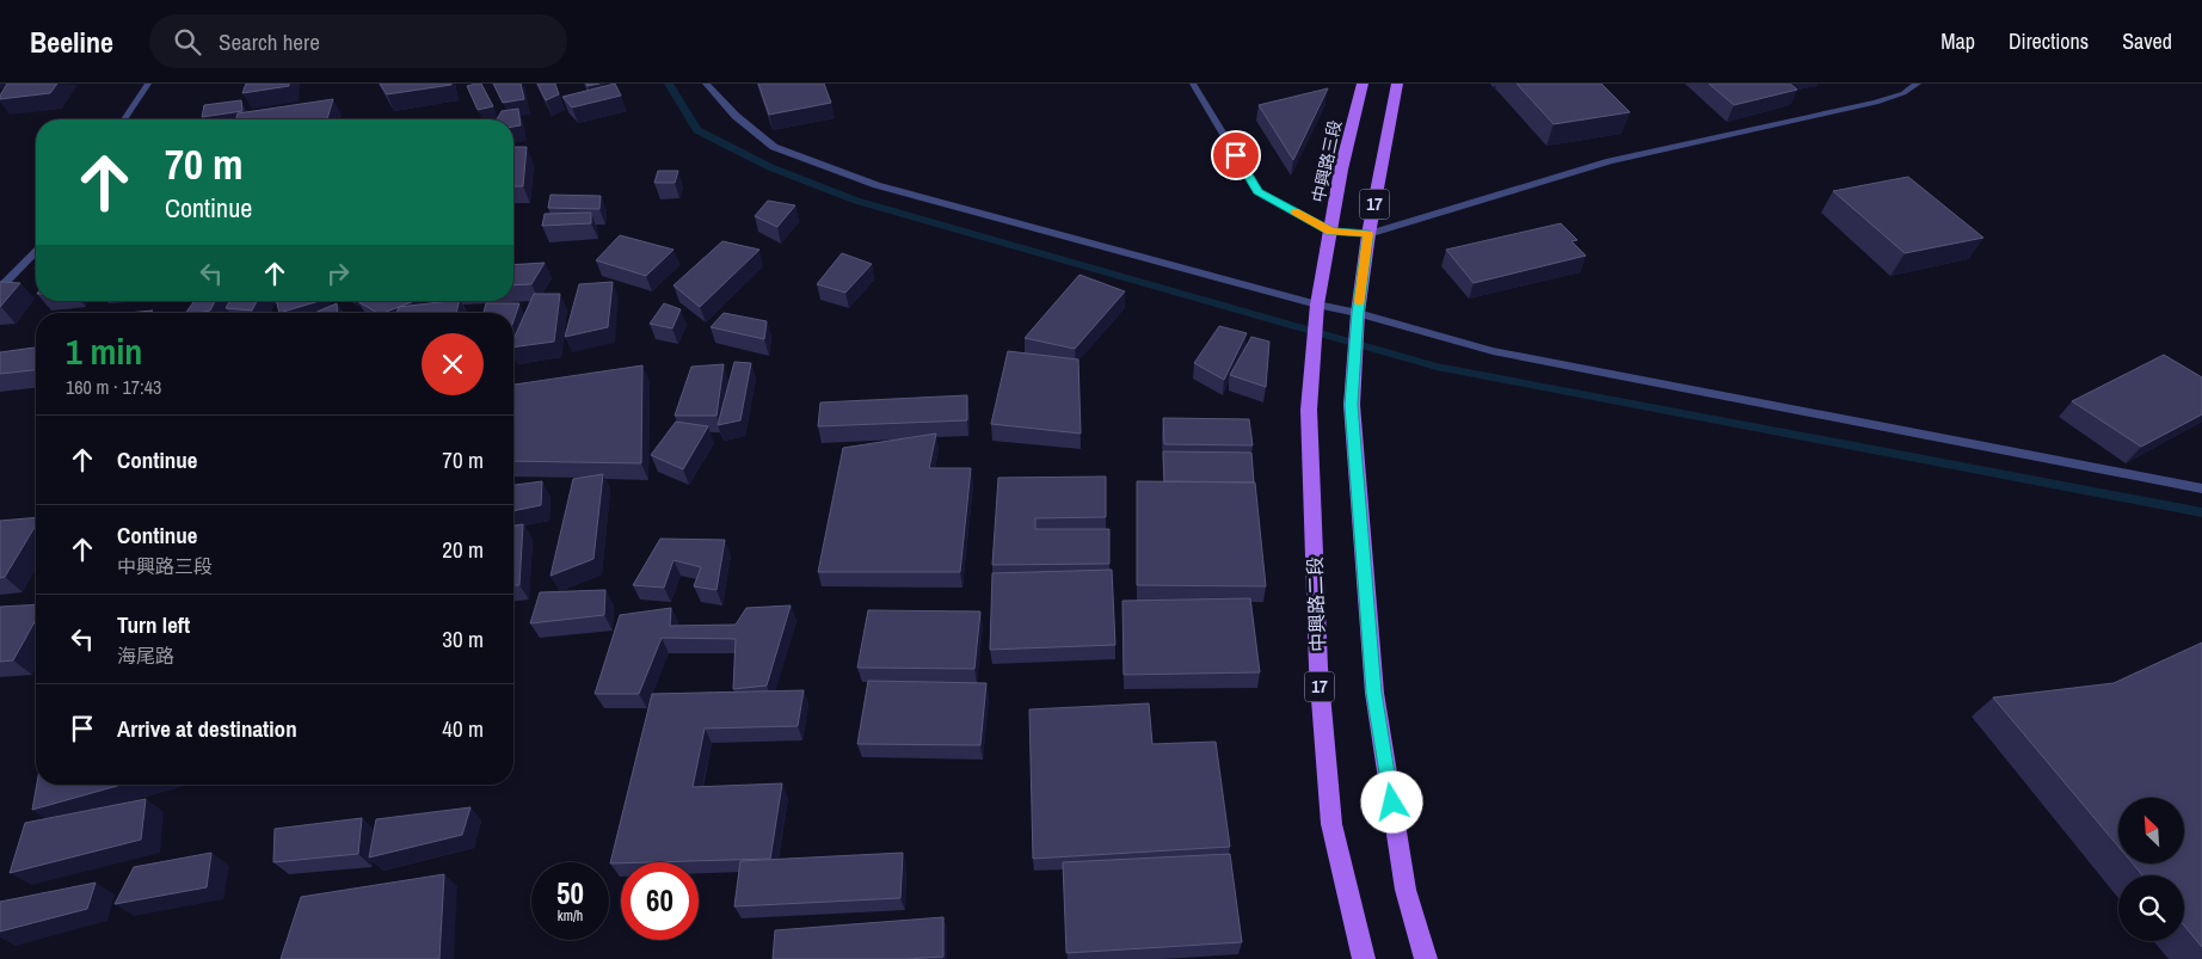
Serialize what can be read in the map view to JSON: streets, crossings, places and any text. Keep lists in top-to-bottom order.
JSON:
{
  "streets": {
    "main road": ["中興路三段", "17", "中興路二段"]
  },
  "crossings": [
    ["中興路三段", "中興路二段"]
  ],
  "north": "top left",
  "page": {
    "header": "Beeline",
    "search": "Search here",
    "nav": ["Map", "Directions", "Saved"],
    "turn": ["70 m", "Continue"],
    "heading": ["1 min", "160 m · 17:43"],
    "list": [
      {
        "name": "Continue",
        "value": "70 m"
      },
      {
        "name": "Continue",
        "note": "中興路三段",
        "value": "20 m"
      },
      {
        "name": "Turn left",
        "note": "海尾路",
        "value": "30 m"
      },
      {
        "name": "Arrive at destination",
        "value": "40 m"
      }
    ],
    "speed": "50 km/h",
    "limit": "60"
  }
}
